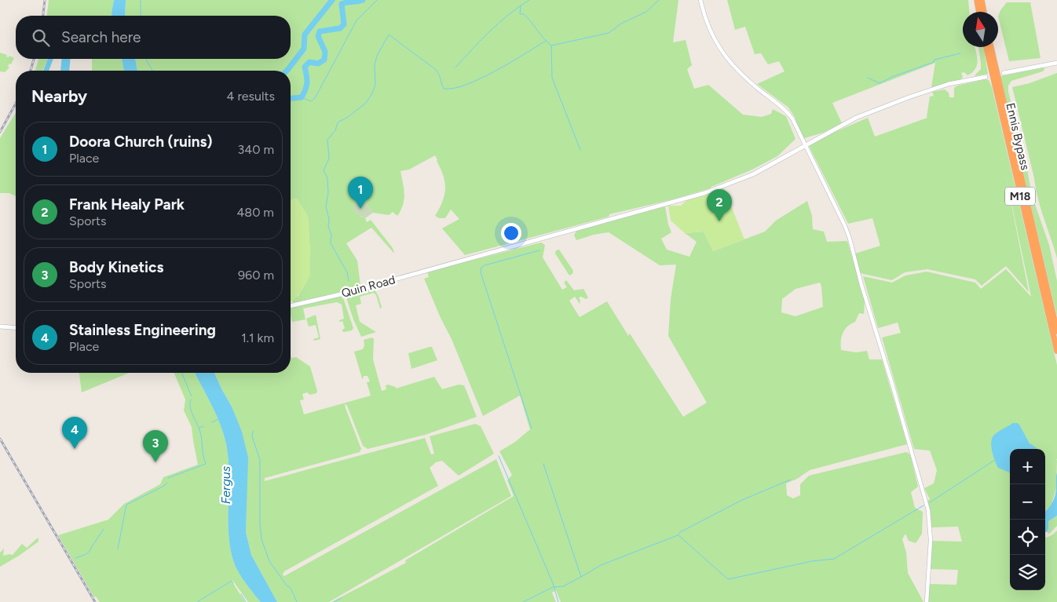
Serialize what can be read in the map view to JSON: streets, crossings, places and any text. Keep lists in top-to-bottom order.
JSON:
{
  "streets": {
    "highway": ["Ennis Bypass", "M18"],
    "main road": ["Quin Road"]
  },
  "water": ["Fergus"],
  "north": "top",
  "page": {
    "search": "Search here",
    "heading": ["Nearby", "4 results"],
    "list": [
      {
        "mark": "1",
        "name": "Doora Church (ruins)",
        "note": "Place",
        "value": "340 m"
      },
      {
        "mark": "2",
        "name": "Frank Healy Park",
        "note": "Sports",
        "value": "480 m"
      },
      {
        "mark": "3",
        "name": "Body Kinetics",
        "note": "Sports",
        "value": "960 m"
      },
      {
        "mark": "4",
        "name": "Stainless Engineering",
        "note": "Place",
        "value": "1.1 km"
      }
    ],
    "pins": [
      "1",
      "2",
      "4",
      "3"
    ],
    "map_buttons": ["+", "−"]
  }
}
